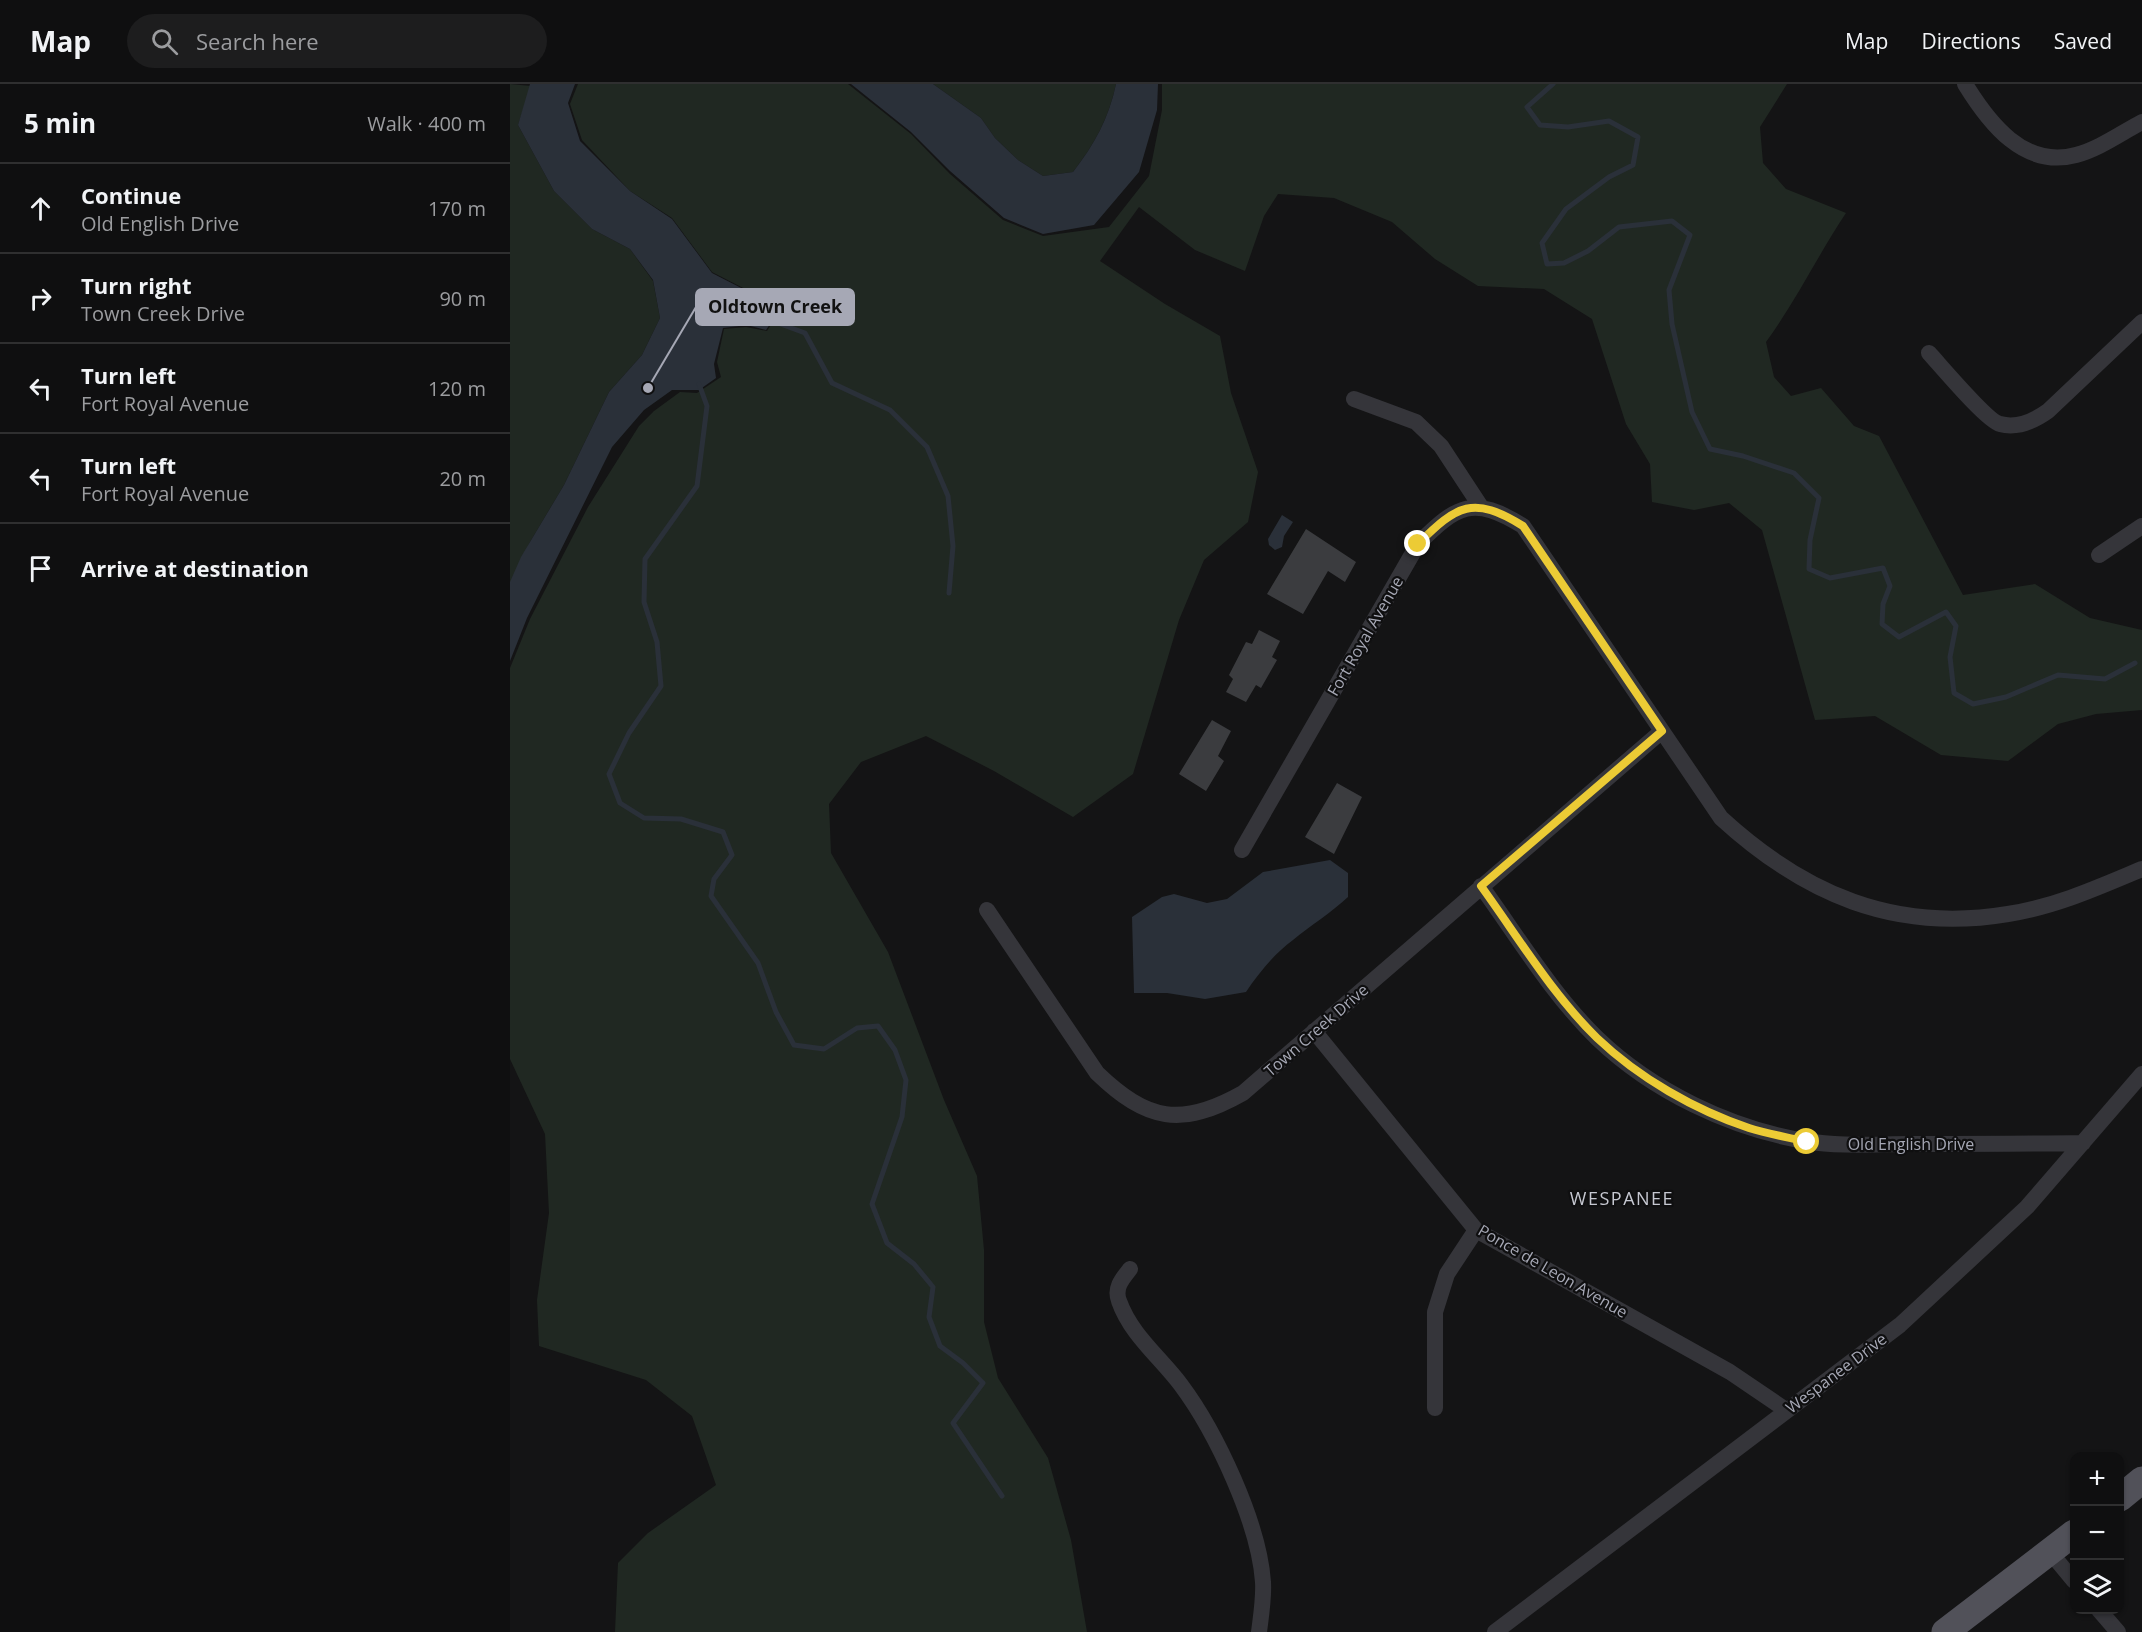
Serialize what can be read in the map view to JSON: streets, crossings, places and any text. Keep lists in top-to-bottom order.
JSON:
{
  "streets": {
    "street": [
      "Fort Royal Avenue",
      "Town Creek Drive",
      "Old English Drive",
      "Ponce de Leon Avenue",
      "Wespanee Drive"
    ]
  },
  "crossings": [
    ["Town Creek Drive", "Old English Drive"],
    ["Town Creek Drive", "Ponce de Leon Avenue"],
    ["Old English Drive", "Wespanee Drive"],
    ["Ponce de Leon Avenue", "Wespanee Drive"]
  ],
  "districts": ["WESPANEE"],
  "places": ["Oldtown Creek"],
  "page": {
    "header": "Map",
    "search": "Search here",
    "nav": ["Map", "Directions", "Saved"],
    "heading": ["5 min", "Walk · 400 m"],
    "list": [
      ["Continue", "Old English Drive", "170 m"],
      ["Turn right", "Town Creek Drive", "90 m"],
      ["Turn left", "Fort Royal Avenue", "120 m"],
      ["Turn left", "Fort Royal Avenue", "20 m"],
      "Arrive at destination"
    ],
    "map_buttons": ["+", "−"]
  }
}
